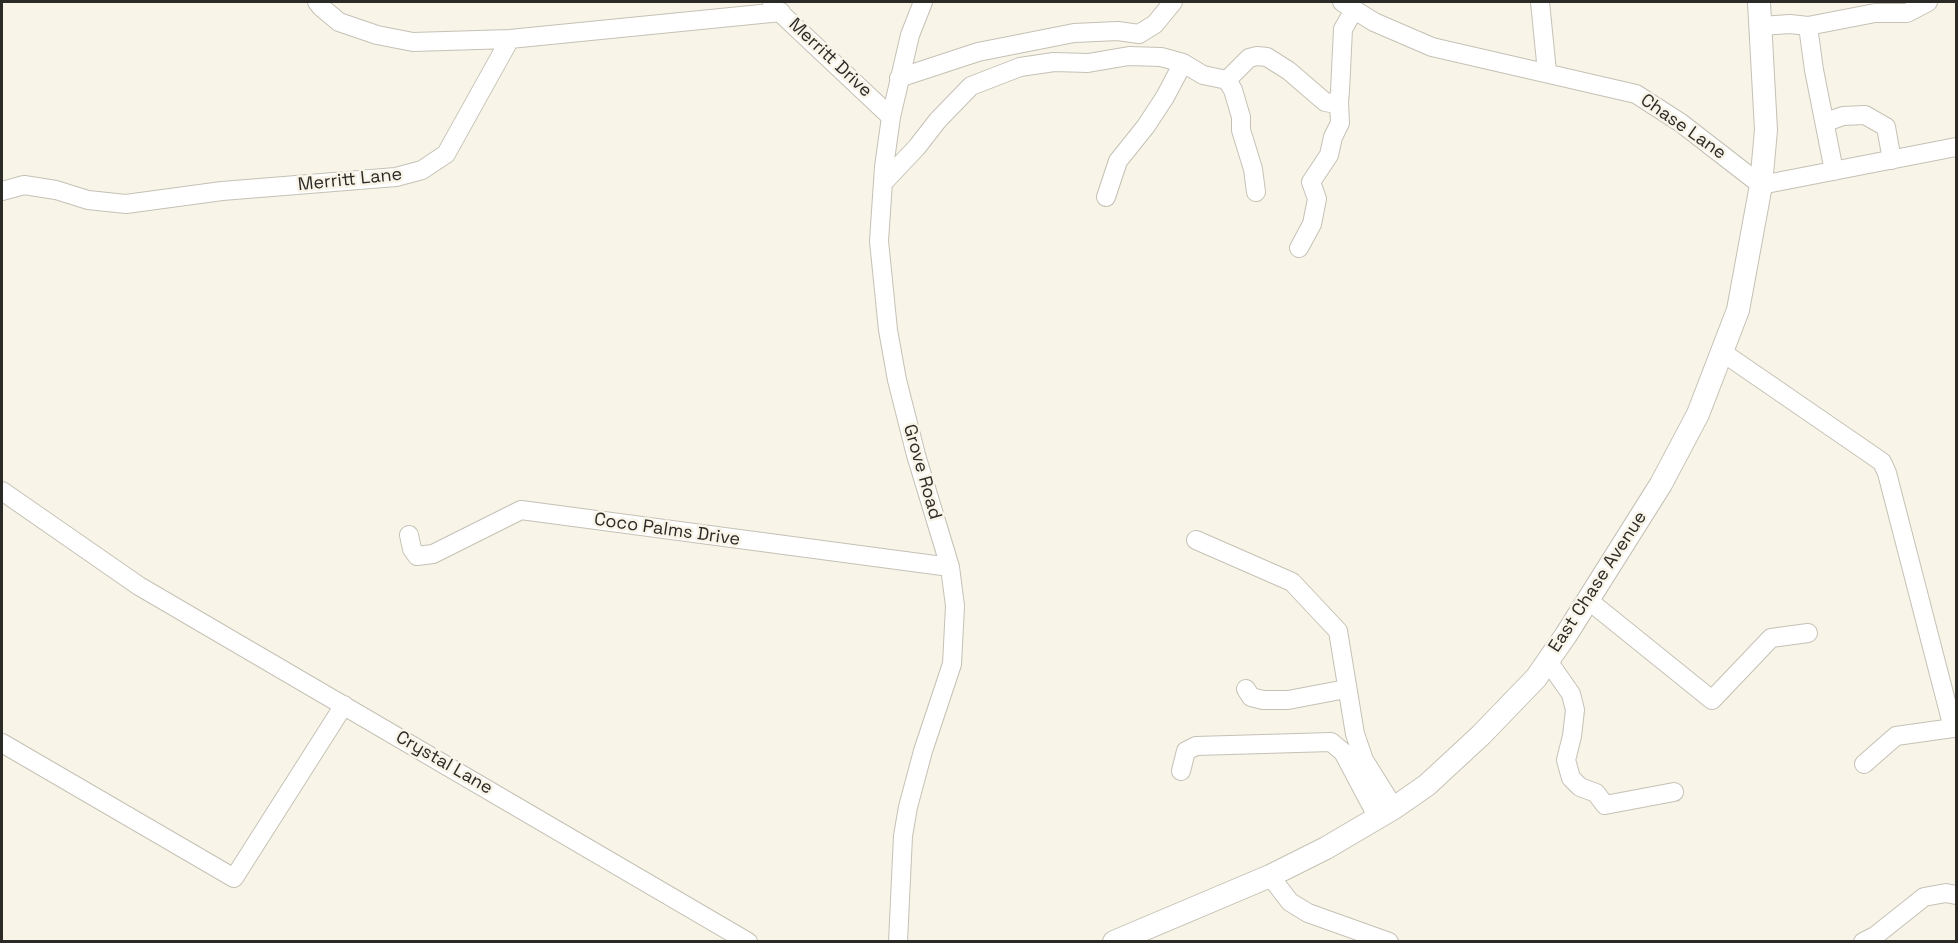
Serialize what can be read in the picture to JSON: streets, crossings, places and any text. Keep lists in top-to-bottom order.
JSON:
{
  "streets": {
    "main road": ["East Chase Avenue"],
    "street": [
      "Merritt Drive",
      "Chase Lane",
      "Merritt Lane",
      "Grove Road",
      "Coco Palms Drive",
      "Crystal Lane"
    ]
  },
  "crossings": [
    ["Merritt Drive", "Grove Road"],
    ["Chase Lane", "East Chase Avenue"],
    ["Grove Road", "Coco Palms Drive"]
  ]
}
